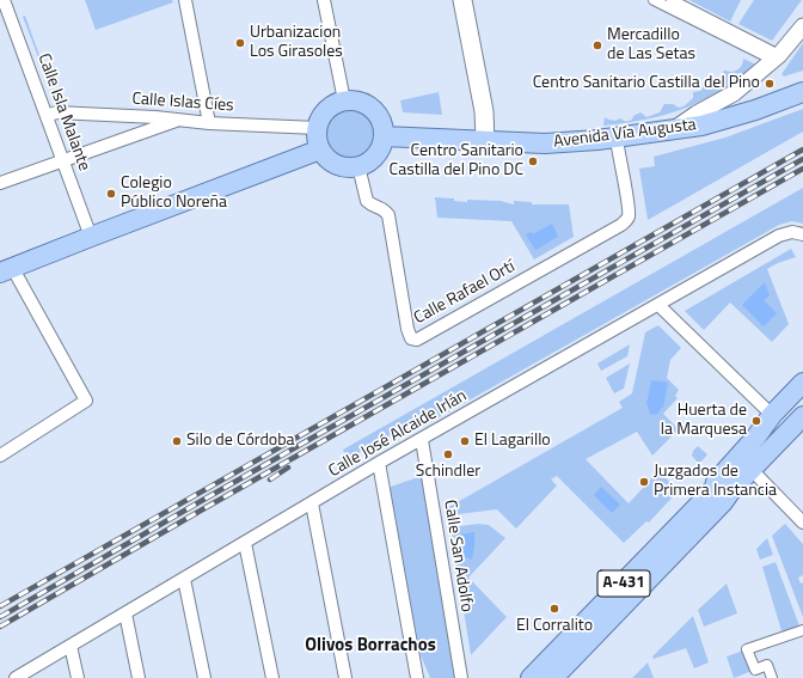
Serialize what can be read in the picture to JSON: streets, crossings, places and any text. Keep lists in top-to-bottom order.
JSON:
{
  "streets": {
    "main road": ["Avenida Vía Augusta", "A-431"],
    "street": [
      "Calle Islas Cíes",
      "Calle Isla Malante",
      "Calle Rafael Ortí",
      "Calle José Alcaide Irlán",
      "Calle San Adolfo"
    ]
  },
  "crossings": [
    ["Calle Islas Cíes", "Calle Isla Malante"],
    ["Calle Islas Cíes", "Avenida Vía Augusta"],
    ["Calle Islas Cíes", "Calle Rafael Ortí"],
    ["Avenida Vía Augusta", "Calle Rafael Ortí"],
    ["Calle José Alcaide Irlán", "Calle San Adolfo"]
  ],
  "districts": ["Olivos Borrachos"],
  "places": [
    "Urbanizacion Los Girasoles",
    "Mercadillo de Las Setas",
    "Centro Sanitario Castilla del Pino",
    "Centro Sanitario Castilla del Pino DC",
    "Colegio Público Noreña",
    "Huerta de la Marquesa",
    "Silo de Córdoba",
    "El Lagarillo",
    "Schindler",
    "Juzgados de Primera Instancia",
    "El Corralito"
  ]
}
